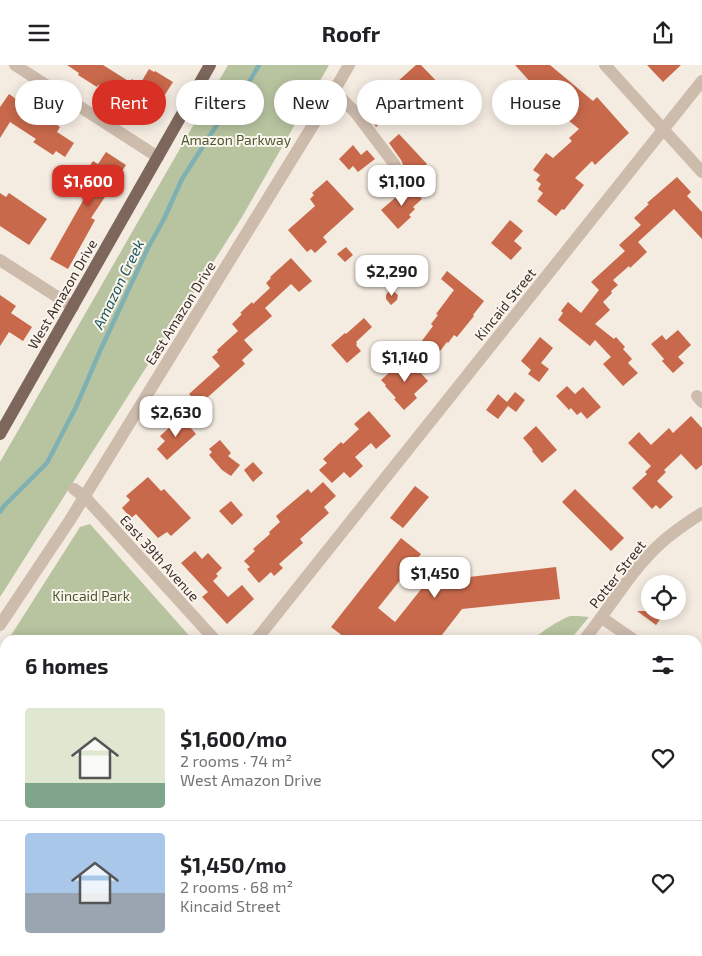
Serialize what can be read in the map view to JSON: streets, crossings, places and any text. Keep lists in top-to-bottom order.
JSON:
{
  "streets": {
    "main road": ["West Amazon Drive"],
    "street": [
      "Kincaid Street",
      "East Amazon Drive",
      "East 39th Avenue",
      "Potter Street"
    ]
  },
  "crossings": [
    ["East Amazon Drive", "East 39th Avenue"]
  ],
  "water": ["Amazon Creek"],
  "parks": ["Amazon Parkway", "Kincaid Park"],
  "page": {
    "header": "Roofr",
    "chip": [
      "Buy",
      "Rent",
      "Filters",
      "New",
      "Apartment",
      "House"
    ],
    "price": [
      "$1,600",
      "$1,100",
      "$2,290",
      "$1,140",
      "$2,630",
      "$1,450"
    ],
    "heading": "6 homes",
    "list": [
      {
        "name": "$1,600/mo",
        "note": "2 rooms · 74 m² · West Amazon Drive"
      },
      {
        "name": "$1,450/mo",
        "note": "2 rooms · 68 m² · Kincaid Street"
      }
    ]
  }
}
